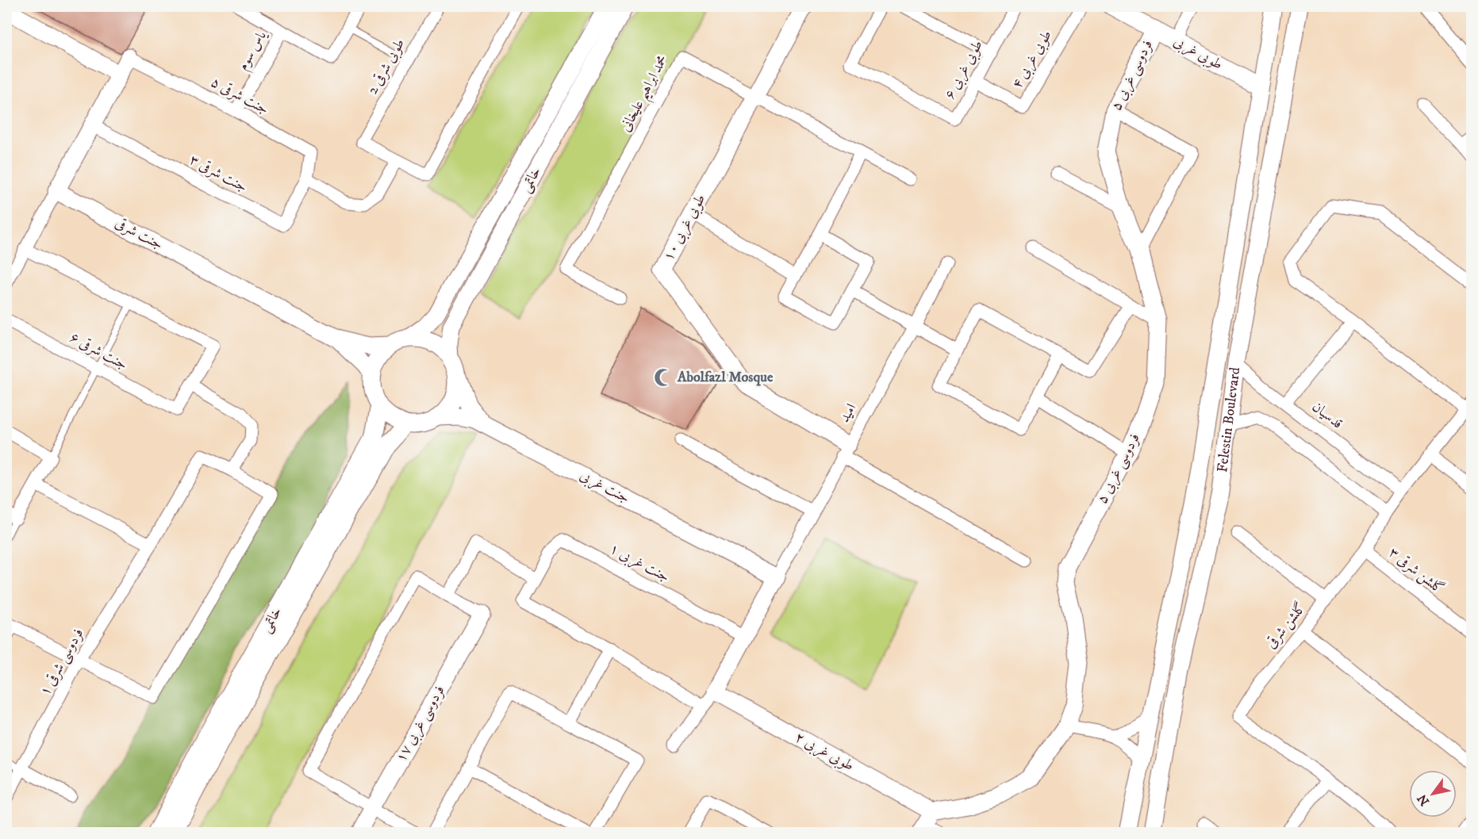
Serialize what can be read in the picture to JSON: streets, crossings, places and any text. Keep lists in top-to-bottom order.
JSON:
{
  "streets": {
    "main road": [
      "طوبی غربی",
      "فردوسی غربی ۵",
      "خاتمی",
      "طوبی غربی ۱۰",
      "جنت شرقی",
      "Felestin Boulevard",
      "جنت غربی",
      "فردوسی غربی ۱۷",
      "طوبی غربی ۲"
    ],
    "street": [
      "یاس سوم",
      "طوبی غربی ۴",
      "طوبی شرقی 2",
      "طوبی غربی ۶",
      "محمد ابراهیم علیخانی",
      "جنت شرقی ۵",
      "جنت شرقی ۳",
      "جنت شرقی ۶",
      "امید",
      "قدسیان",
      "جنت غربی ۱",
      "گلشن شرقی ۳",
      "گلشن شرقی",
      "فردوسی شرقی ۱"
    ]
  },
  "crossings": [
    ["یاس سوم", "جنت شرقی ۵"],
    ["طوبی غربی", "فردوسی غربی ۵"],
    ["طوبی غربی", "Felestin Boulevard"],
    ["طوبی غربی ۴", "طوبی غربی ۶"],
    ["فردوسی غربی ۵", "طوبی غربی ۲"],
    ["محمد ابراهیم علیخانی", "طوبی غربی ۱۰"],
    ["جنت شرقی ۵", "جنت شرقی ۳"],
    ["خاتمی", "جنت غربی"],
    ["طوبی غربی ۱۰", "امید"],
    ["امید", "جنت غربی"],
    ["قدسیان", "Felestin Boulevard"],
    ["قدسیان", "گلشن شرقی"],
    ["گلشن شرقی ۳", "گلشن شرقی"]
  ],
  "places": {
    "mosque": ["Abolfazl Mosque"]
  },
  "north": "bottom left"
}
